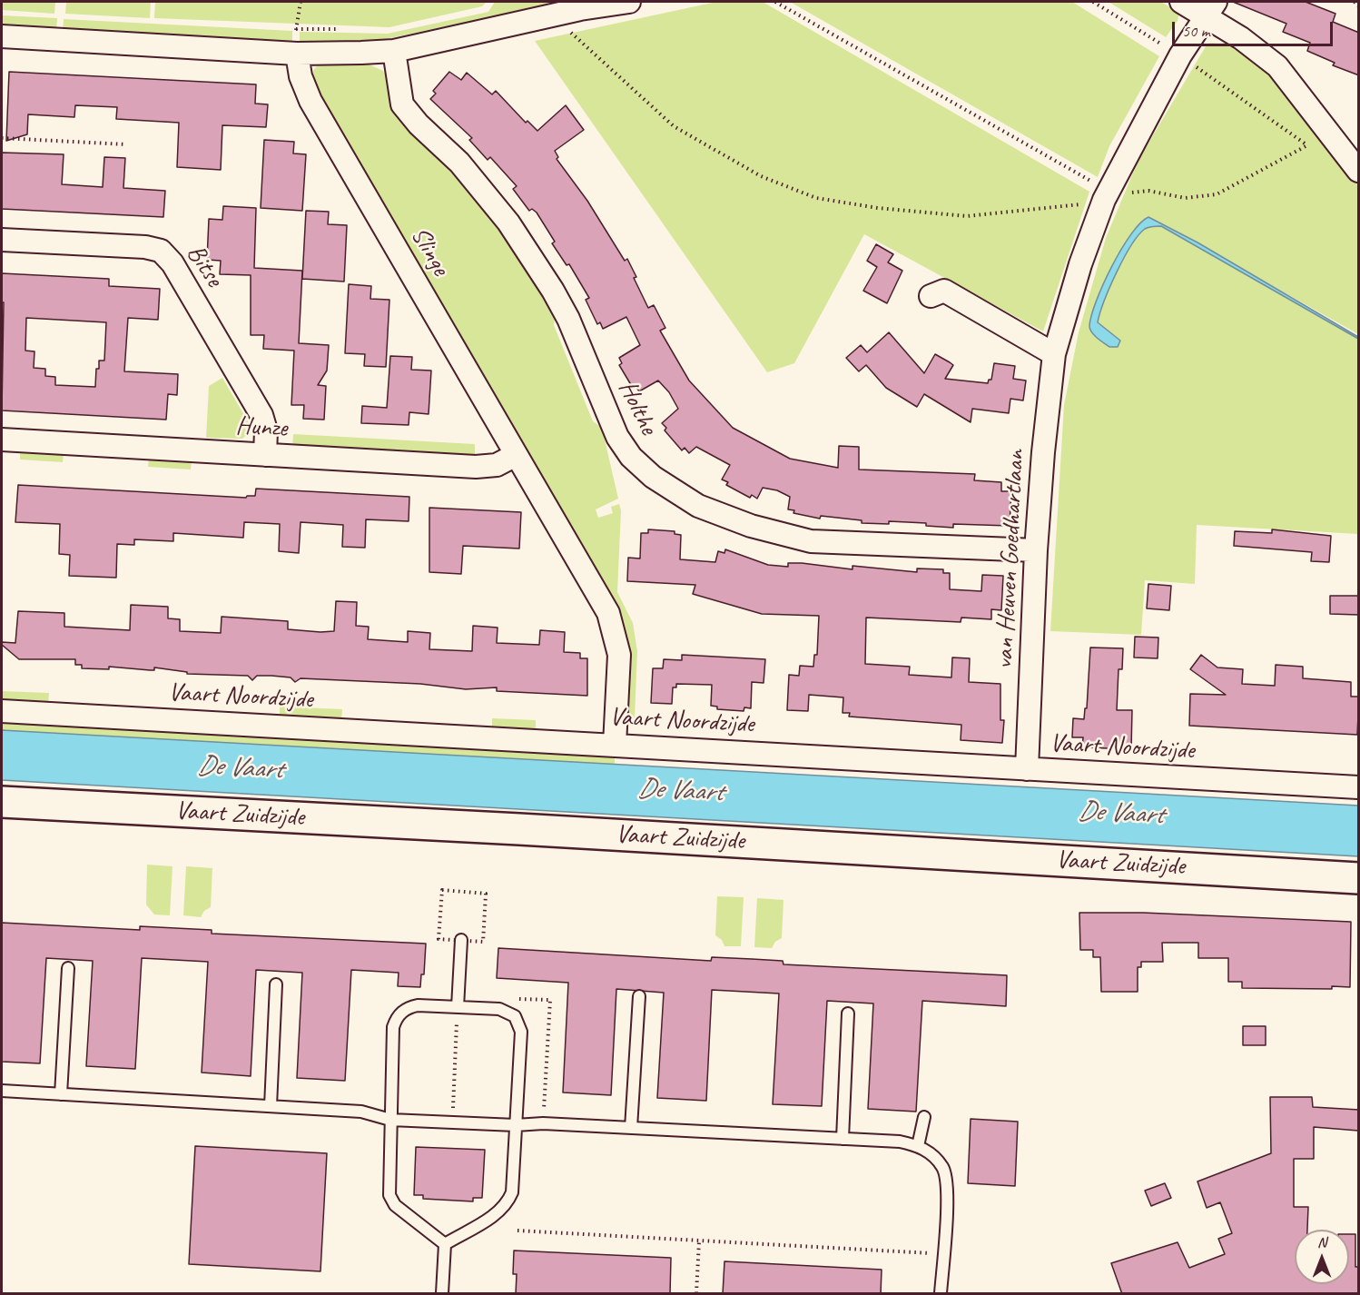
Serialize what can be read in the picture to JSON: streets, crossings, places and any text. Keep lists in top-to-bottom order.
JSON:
{
  "streets": {
    "main road": ["Vaart Zuidzijde"],
    "street": [
      "Slinge",
      "Bitse",
      "Holthe",
      "Hunze",
      "van Heuven Goedhartlaan",
      "Vaart Noordzijde"
    ]
  },
  "crossings": [
    ["Slinge", "Hunze"],
    ["Slinge", "Vaart Noordzijde"],
    ["Bitse", "Hunze"],
    ["Holthe", "van Heuven Goedhartlaan"],
    ["van Heuven Goedhartlaan", "Vaart Noordzijde"]
  ],
  "water": ["De Vaart"],
  "scale_bar": "50 m",
  "north": "top"
}
